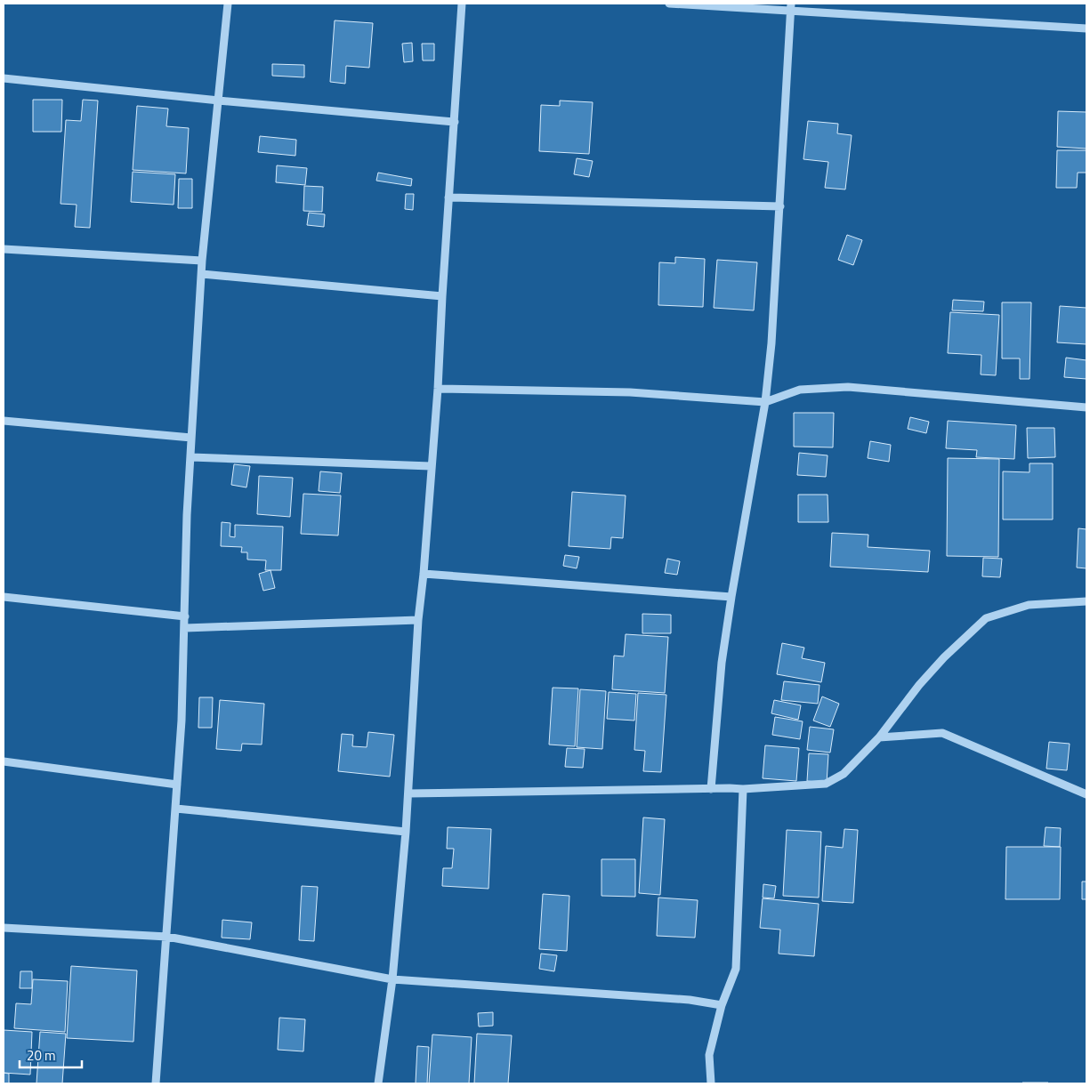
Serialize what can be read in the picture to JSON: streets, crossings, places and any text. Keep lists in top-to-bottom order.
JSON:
{
  "scale_bar": "20 m"
}
